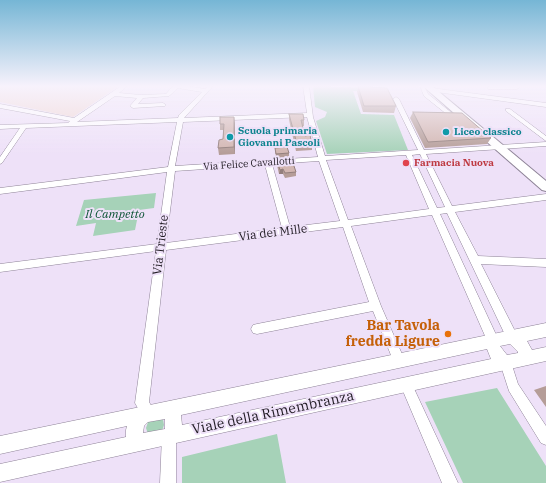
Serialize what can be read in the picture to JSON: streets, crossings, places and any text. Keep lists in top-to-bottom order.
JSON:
{
  "streets": {
    "street": [
      "Via Felice Cavallotti",
      "Via dei Mille",
      "Via Trieste",
      "Viale della Rimembranza"
    ]
  },
  "crossings": [
    ["Via Felice Cavallotti", "Via Trieste"],
    ["Via dei Mille", "Via Trieste"],
    ["Via Trieste", "Viale della Rimembranza"]
  ],
  "parks": ["Il Campetto"],
  "places": [
    "Liceo classico",
    "Scuola primaria Giovanni Pascoli",
    "Farmacia Nuova",
    "Bar Tavola fredda Ligure"
  ]
}
